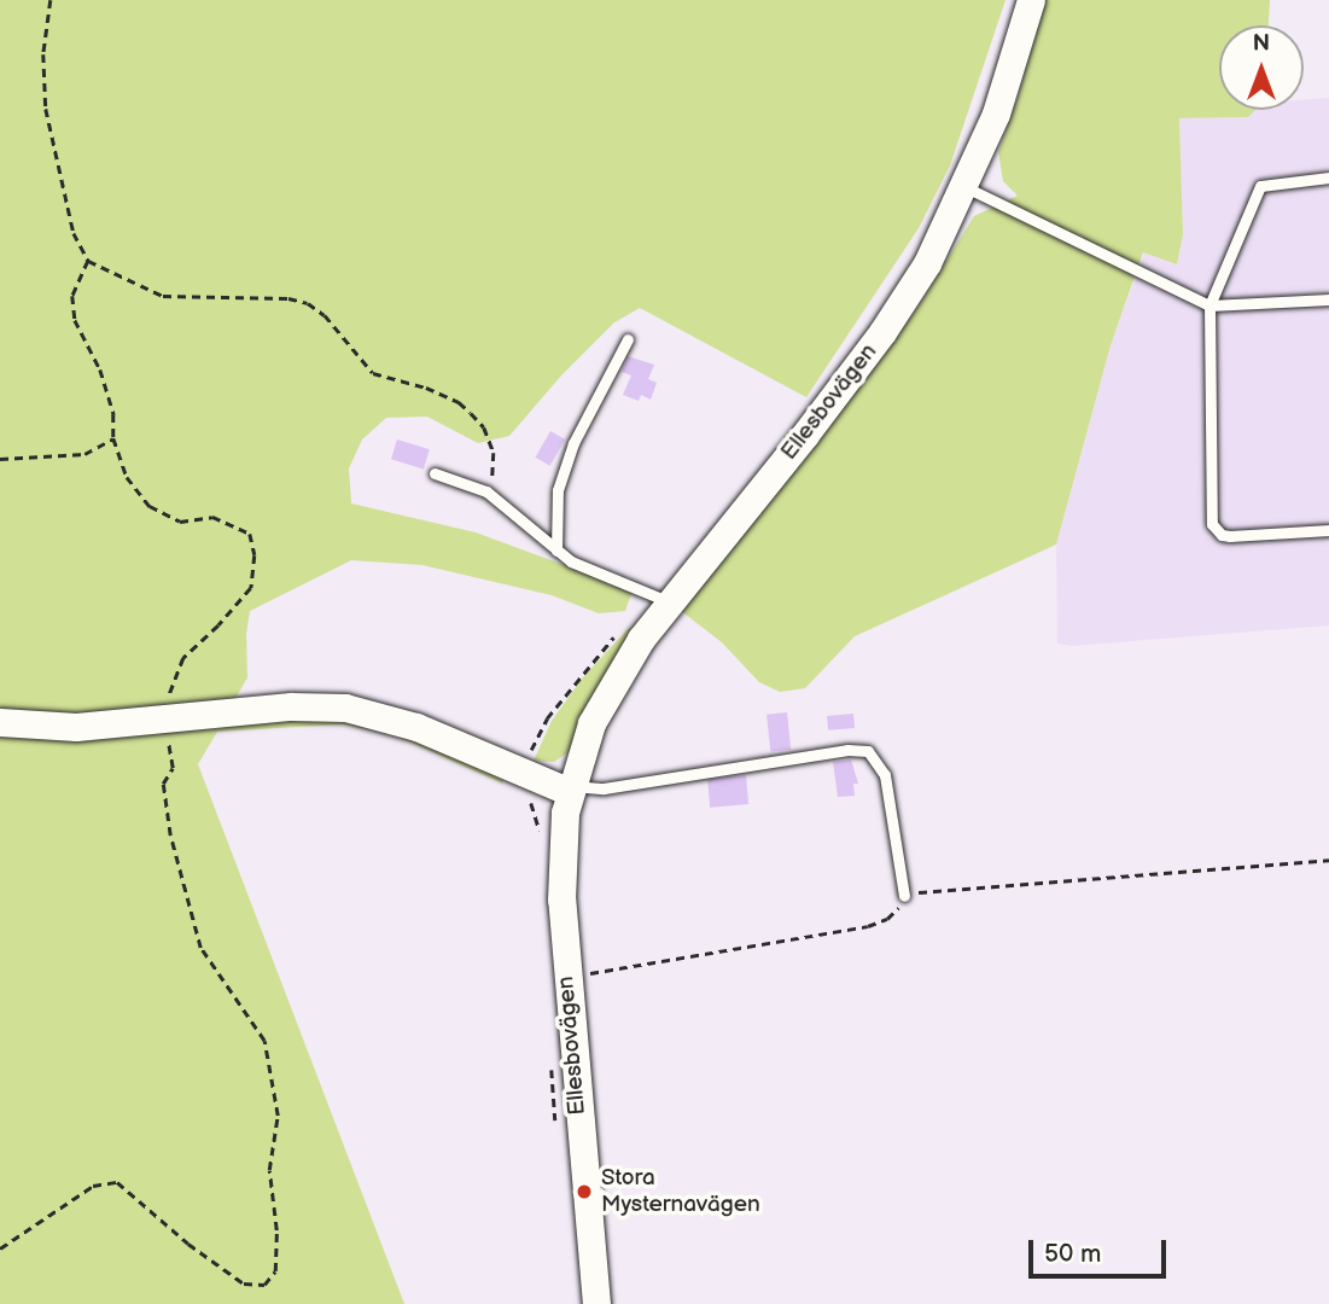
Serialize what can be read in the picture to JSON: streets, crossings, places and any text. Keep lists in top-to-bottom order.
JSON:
{
  "streets": {
    "main road": ["Ellesbovägen"]
  },
  "places": ["Stora Mysternavägen"],
  "scale_bar": "50 m",
  "north": "top"
}
